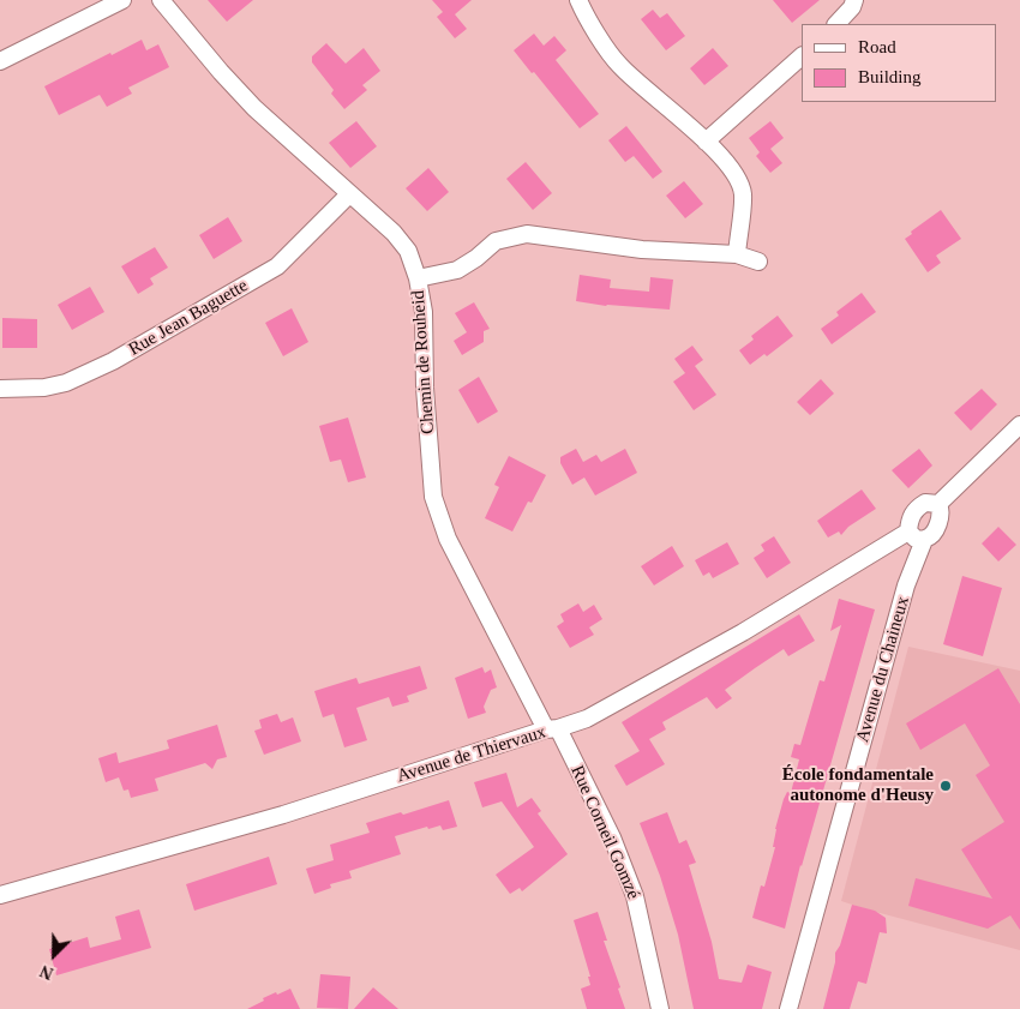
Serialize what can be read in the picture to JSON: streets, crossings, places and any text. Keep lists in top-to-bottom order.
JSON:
{
  "streets": {
    "street": [
      "Rue Jean Baguette",
      "Chemin de Rouheid",
      "Avenue du Chaineux",
      "Avenue de Thiervaux",
      "Rue Corneil Gomzé"
    ]
  },
  "crossings": [
    ["Rue Jean Baguette", "Chemin de Rouheid"],
    ["Chemin de Rouheid", "Avenue de Thiervaux"],
    ["Chemin de Rouheid", "Rue Corneil Gomzé"],
    ["Avenue du Chaineux", "Avenue de Thiervaux"],
    ["Avenue de Thiervaux", "Rue Corneil Gomzé"]
  ],
  "places": ["École fondamentale autonome d'Heusy"],
  "legend": ["Road", "Building"],
  "north": "bottom left"
}
